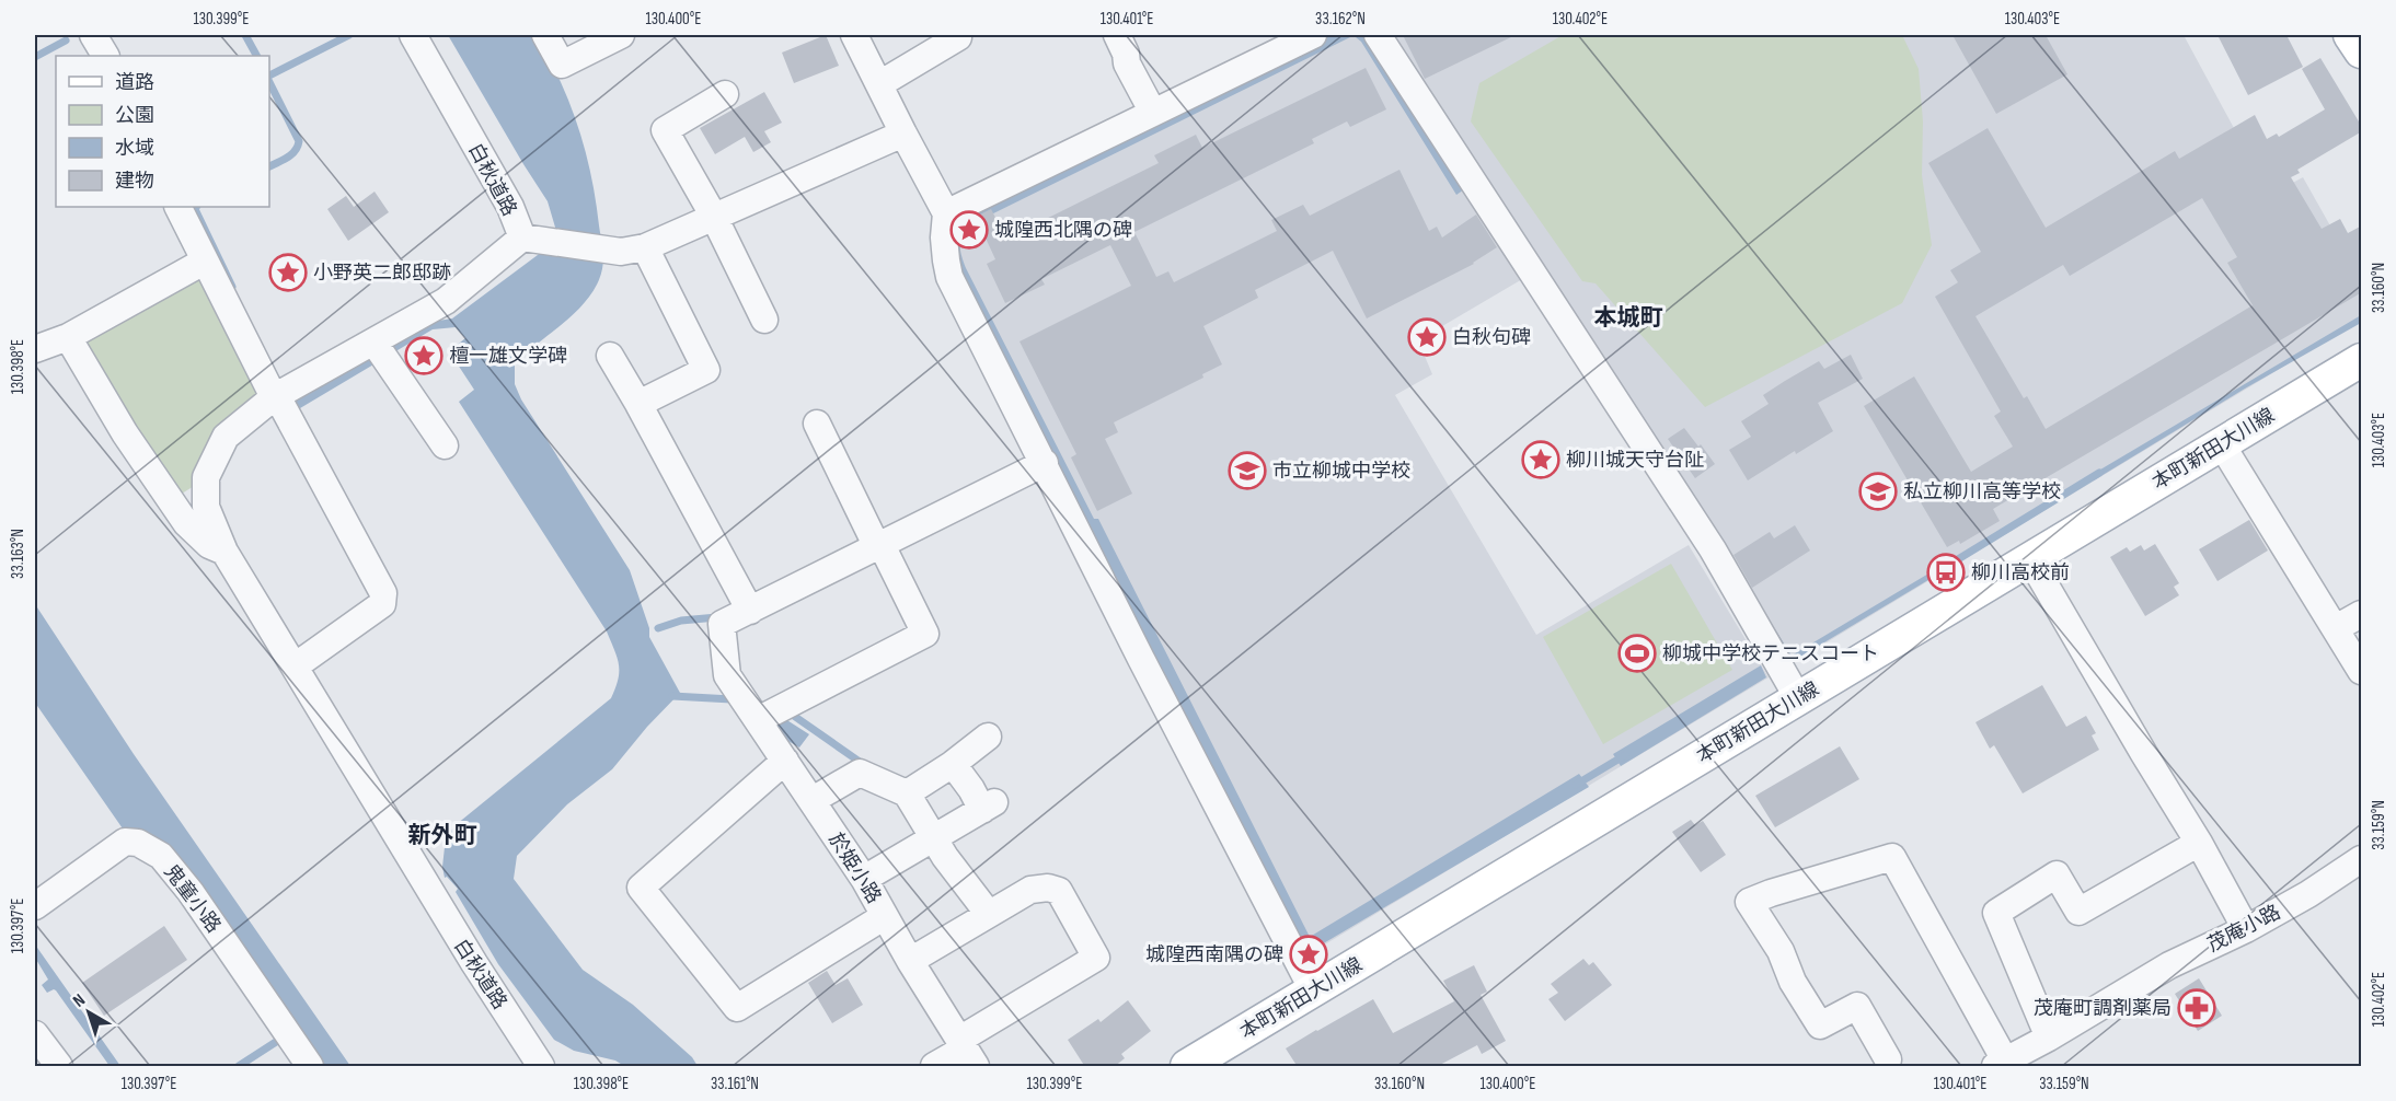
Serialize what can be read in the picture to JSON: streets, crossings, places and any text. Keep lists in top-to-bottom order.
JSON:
{
  "streets": {
    "main road": ["本町新田大川線"],
    "street": [
      "白秋道路",
      "於姫小路",
      "鬼童小路",
      "茂庵小路"
    ]
  },
  "districts": ["本城町", "新外町"],
  "places": {
    "place": [
      "城隍西北隅の碑",
      "小野英二郎邸跡",
      "白秋句碑",
      "檀一雄文学碑",
      "柳川城天守台阯",
      "城隍西南隅の碑"
    ],
    "school or university": ["市立柳城中学校", "私立柳川高等学校"],
    "bus stop": ["柳川高校前"],
    "sports": ["柳城中学校テニスコート"],
    "pharmacy": ["茂庵町調剤薬局"]
  },
  "legend": [
    "道路",
    "公園",
    "水域",
    "建物"
  ],
  "north": "top left",
  "coordinates": [
    "130.399°E",
    "130.400°E",
    "130.401°E",
    "33.162°N",
    "130.402°E",
    "130.403°E",
    "33.160°N",
    "130.398°E",
    "33.163°N",
    "33.159°N",
    "130.397°E",
    "33.161°N"
  ]
}
